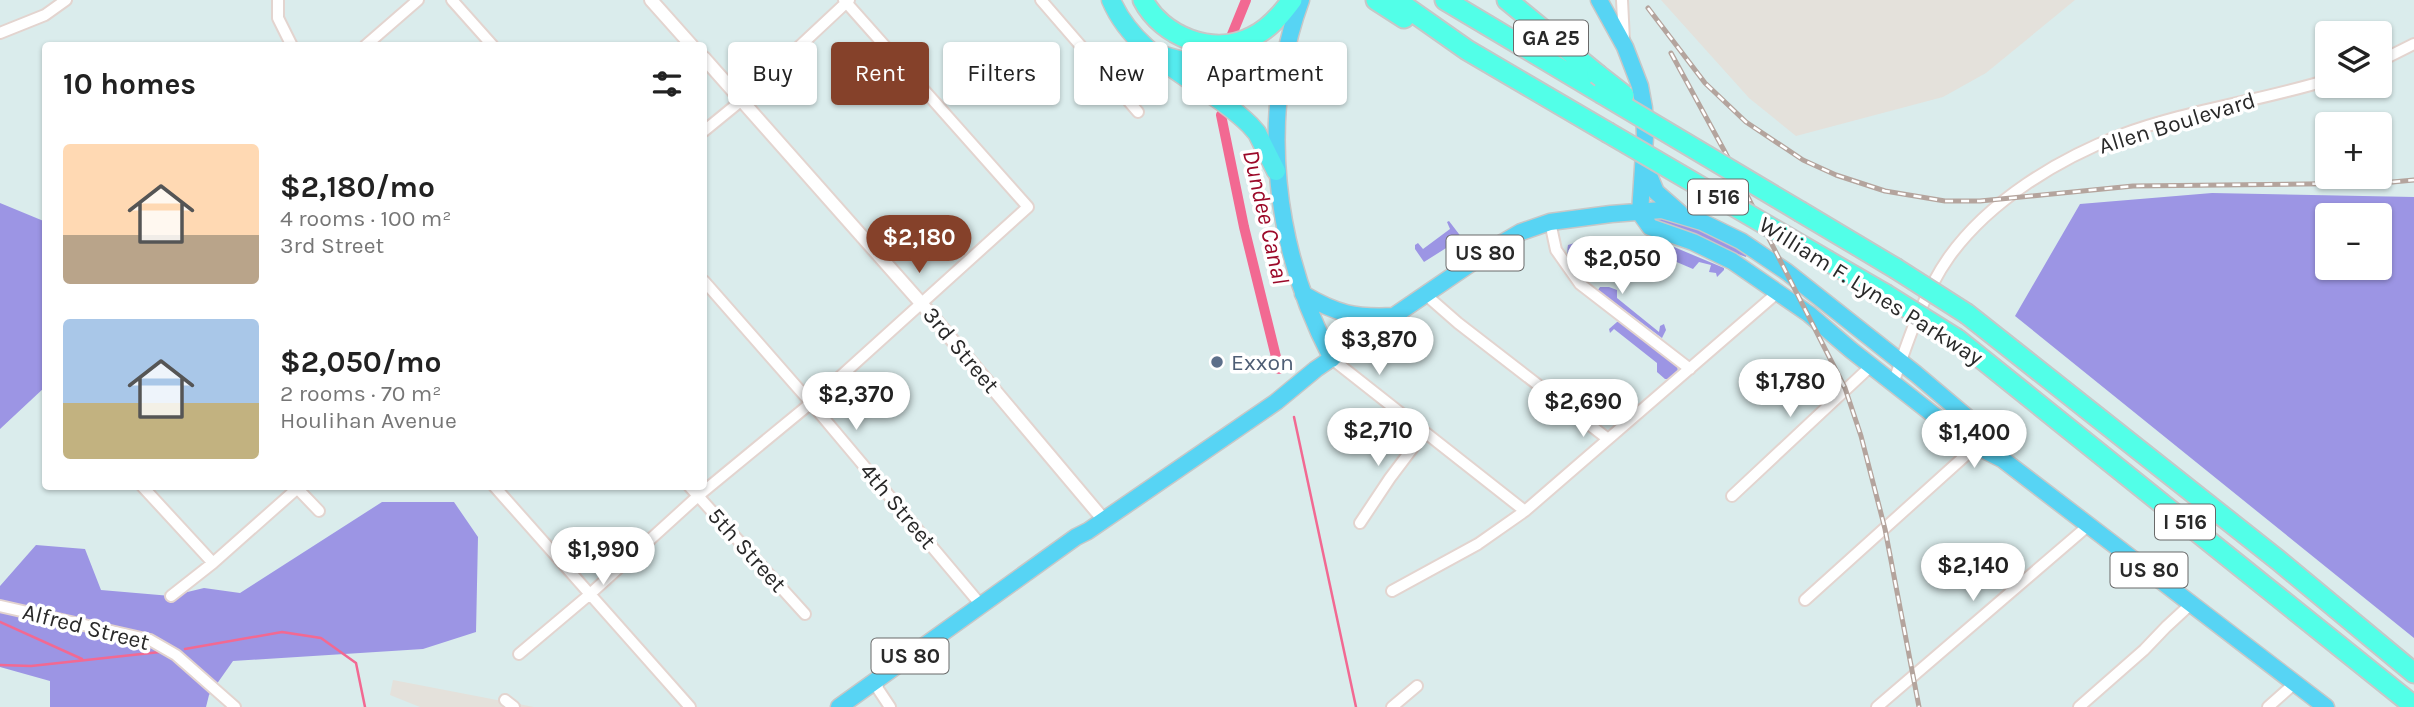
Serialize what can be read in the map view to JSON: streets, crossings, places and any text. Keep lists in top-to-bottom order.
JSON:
{
  "streets": {
    "highway": ["GA 25", "I 516", "William F. Lynes Parkway"],
    "main road": ["US 80"],
    "street": [
      "Allen Boulevard",
      "3rd Street",
      "4th Street",
      "5th Street",
      "Alfred Street"
    ]
  },
  "crossings": [
    ["GA 25", "William F. Lynes Parkway"],
    ["Allen Boulevard", "US 80"],
    ["US 80", "3rd Street"],
    ["US 80", "4th Street"]
  ],
  "water": ["Dundee Canal"],
  "places": ["Exxon"],
  "page": {
    "map_buttons": ["+", "−"],
    "chip": [
      "Buy",
      "Rent",
      "Filters",
      "New",
      "Apartment"
    ],
    "heading": "10 homes",
    "list": [
      {
        "name": "$2,180/mo",
        "note": "4 rooms · 100 m² · 3rd Street"
      },
      {
        "name": "$2,050/mo",
        "note": "2 rooms · 70 m² · Houlihan Avenue"
      }
    ],
    "price": [
      "$2,180",
      "$2,050",
      "$3,870",
      "$1,780",
      "$2,370",
      "$2,690",
      "$2,710",
      "$1,400",
      "$1,990",
      "$2,140"
    ]
  }
}
